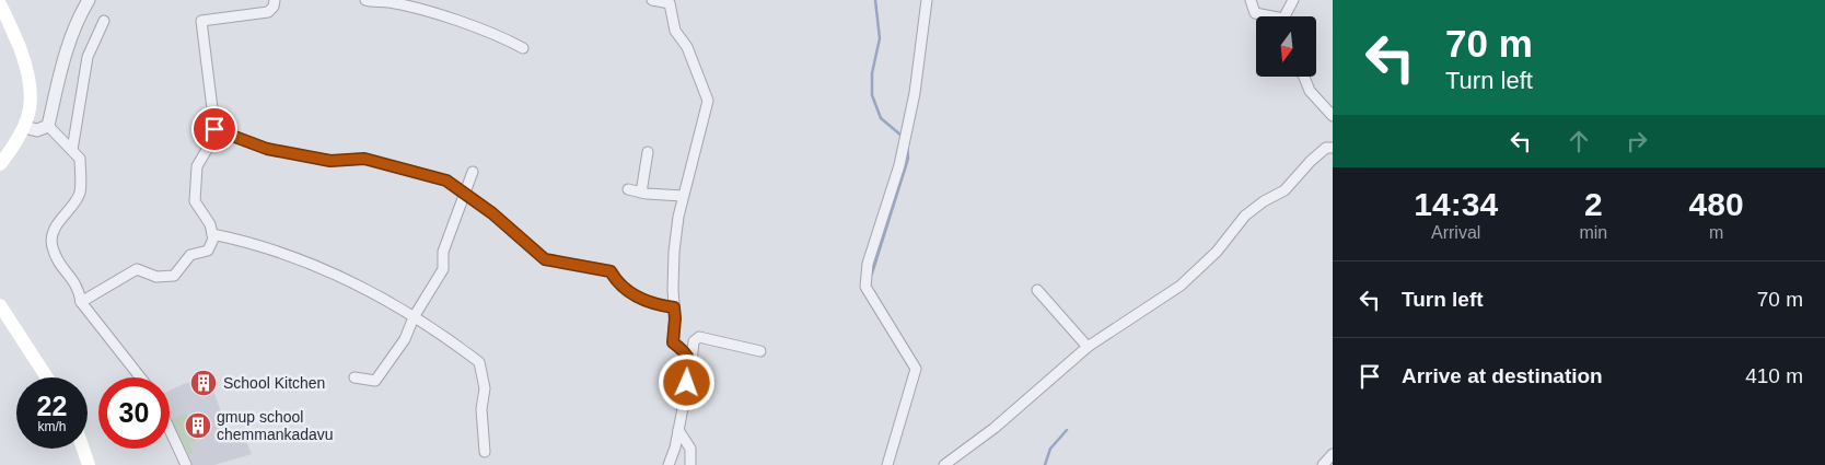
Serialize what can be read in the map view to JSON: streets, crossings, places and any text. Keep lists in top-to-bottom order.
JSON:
{
  "places": {
    "building": ["School Kitchen", "gmup school chemmankadavu"]
  },
  "north": "bottom",
  "page": {
    "turn": ["70 m", "Turn left"],
    "eta": [
      "14:34",
      "Arrival",
      "2",
      "min",
      "480",
      "m"
    ],
    "list": [
      {
        "name": "Turn left",
        "value": "70 m"
      },
      {
        "name": "Arrive at destination",
        "value": "410 m"
      }
    ],
    "speed": "22 km/h",
    "limit": "30"
  }
}
